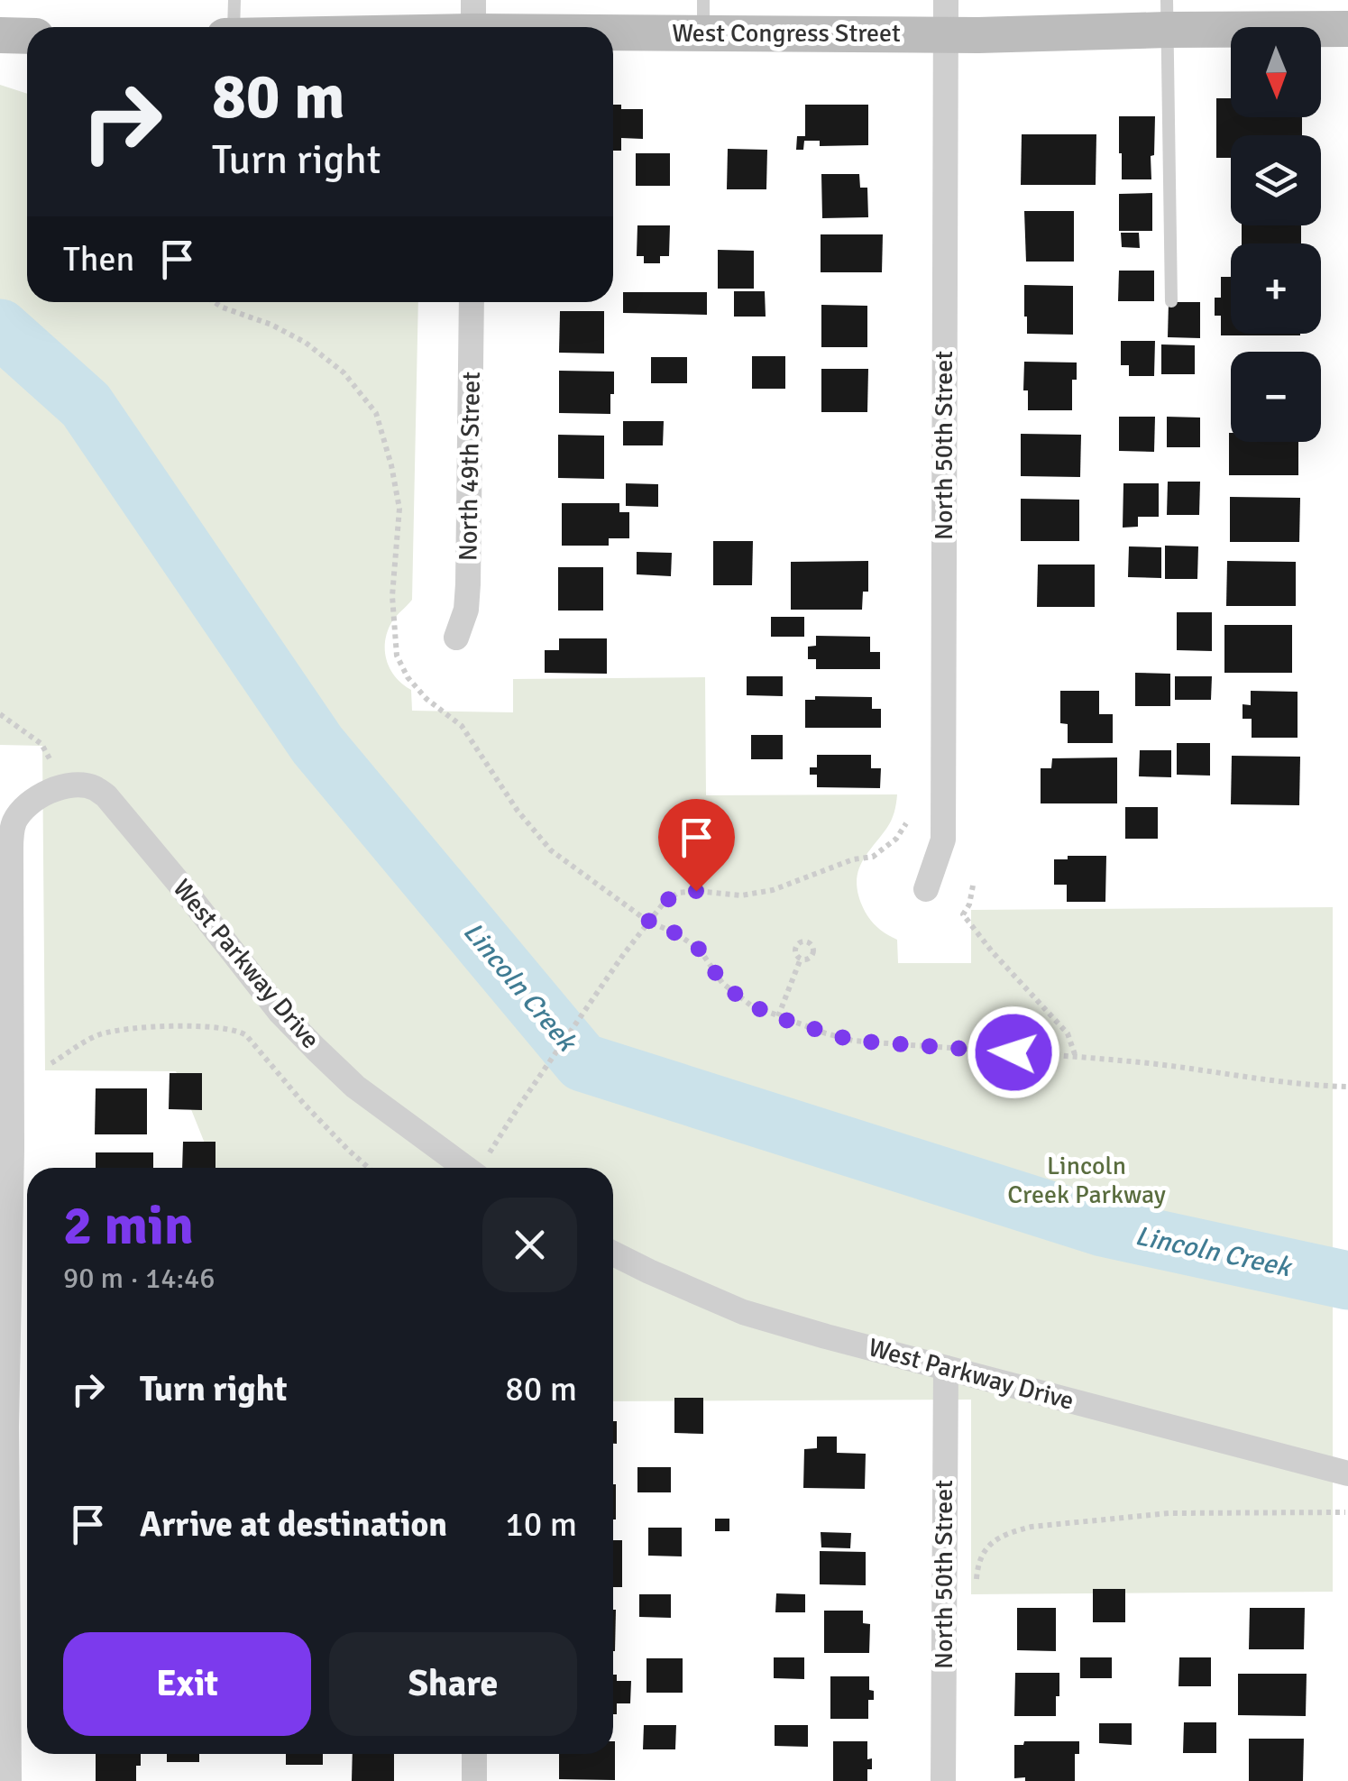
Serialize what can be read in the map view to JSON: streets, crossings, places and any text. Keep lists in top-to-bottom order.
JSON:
{
  "streets": {
    "street": [
      "West Congress Street",
      "North 50th Street",
      "North 49th Street",
      "West Parkway Drive"
    ]
  },
  "crossings": [
    ["West Congress Street", "North 50th Street"],
    ["North 50th Street", "West Parkway Drive"]
  ],
  "water": ["Lincoln Creek"],
  "parks": ["Lincoln Creek Parkway"],
  "north": "bottom",
  "page": {
    "map_buttons": ["+", "−"],
    "turn": ["80 m", "Turn right"],
    "then": "Then",
    "heading": ["2 min", "90 m · 14:46"],
    "list": [
      {
        "name": "Turn right",
        "value": "80 m"
      },
      {
        "name": "Arrive at destination",
        "value": "10 m"
      }
    ],
    "buttons": ["Exit", "Share"]
  }
}
